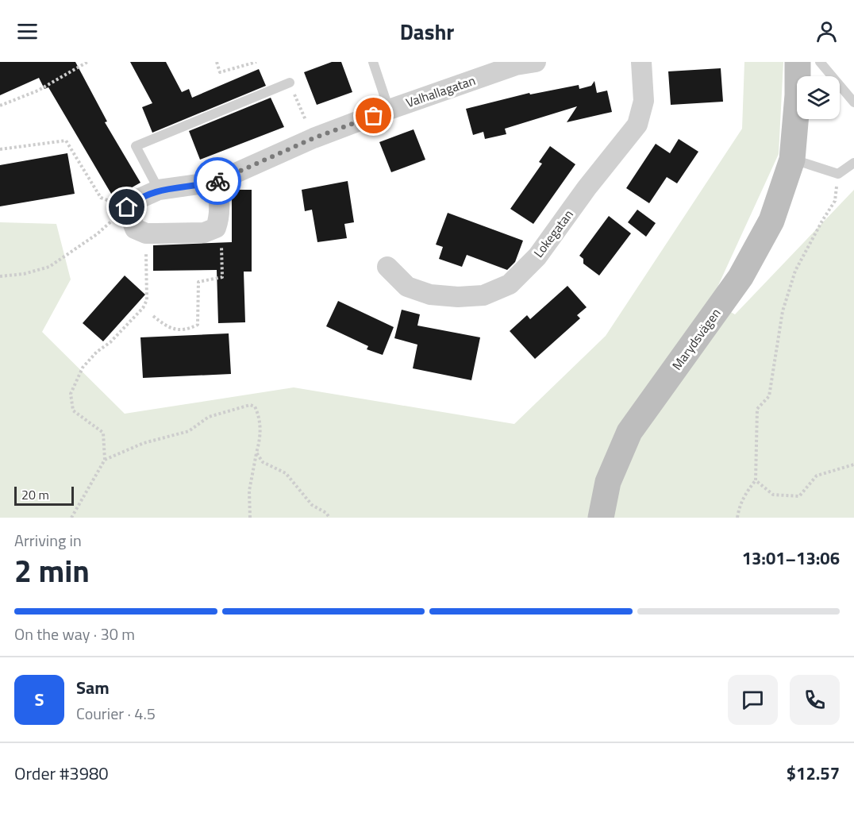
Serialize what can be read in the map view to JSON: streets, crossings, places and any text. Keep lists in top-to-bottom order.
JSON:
{
  "streets": {
    "street": ["Valhallagatan", "Lokegatan", "Marydsvägen"]
  },
  "scale_bar": "20 m",
  "page": {
    "header": "Dashr",
    "scale": "20 m",
    "heading": ["2 min", "Arriving in", "13:01–13:06"],
    "panel": [
      "Sam",
      "Courier · 4.5",
      "Order #3980",
      "$12.57"
    ],
    "bar": "On the way · 30 m",
    "round": "S"
  }
}
